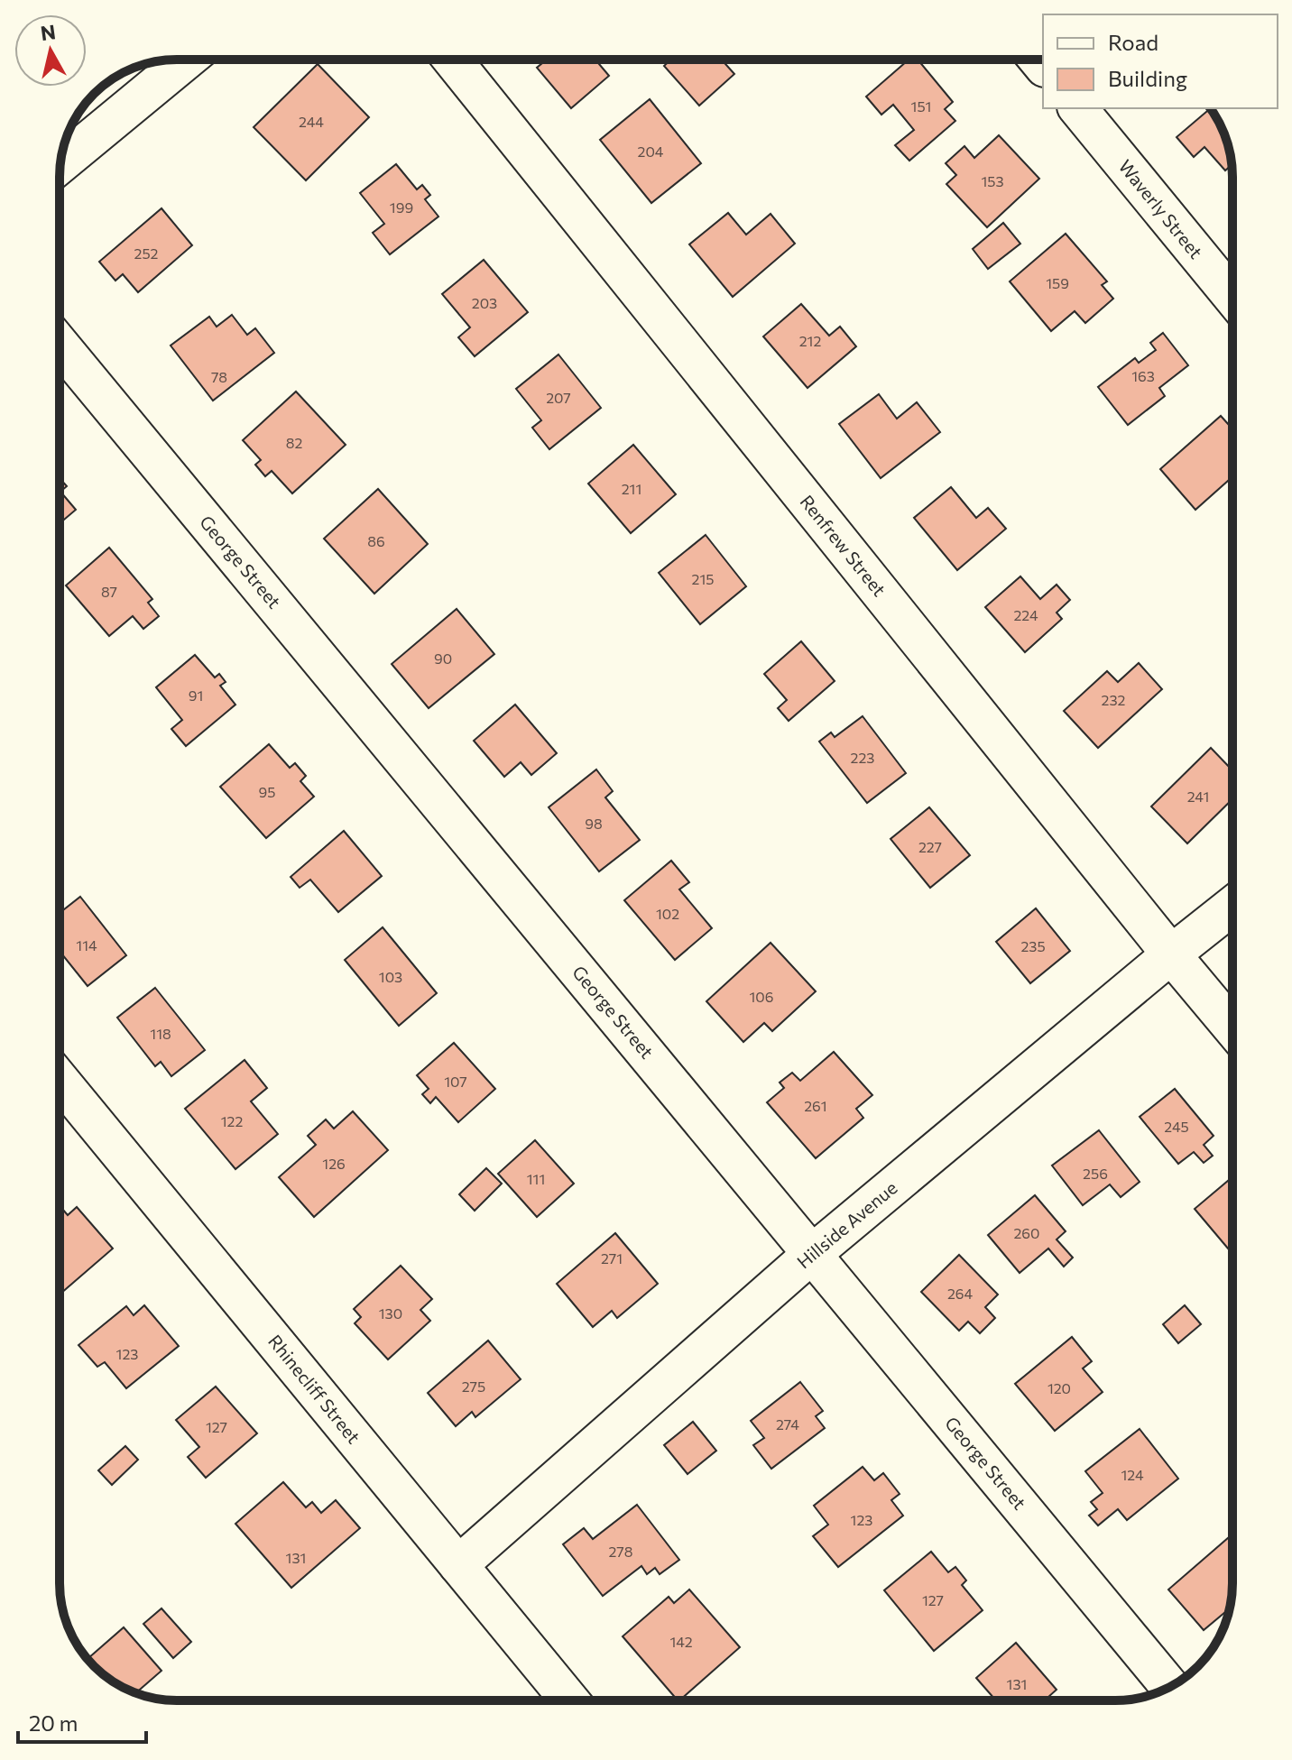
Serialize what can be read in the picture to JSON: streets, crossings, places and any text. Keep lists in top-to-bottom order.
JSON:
{
  "streets": {
    "street": [
      "Waverly Street",
      "Renfrew Street",
      "George Street",
      "Hillside Avenue",
      "Rhinecliff Street"
    ]
  },
  "crossings": [
    ["Renfrew Street", "Hillside Avenue"],
    ["George Street", "Hillside Avenue"],
    ["Hillside Avenue", "Rhinecliff Street"]
  ],
  "house_numbers": [
    "151",
    "244",
    "204",
    "153",
    "199",
    "252",
    "159",
    "203",
    "212",
    "163",
    "78",
    "207",
    "82",
    "211",
    "86",
    "215",
    "87",
    "224",
    "90",
    "91",
    "232",
    "223",
    "95",
    "241",
    "98",
    "227",
    "102",
    "114",
    "235",
    "103",
    "106",
    "118",
    "107",
    "261",
    "122",
    "245",
    "126",
    "256",
    "111",
    "260",
    "271",
    "264",
    "130",
    "123",
    "275",
    "120",
    "274",
    "127",
    "124",
    "123",
    "278",
    "131",
    "127",
    "142",
    "131"
  ],
  "legend": ["Road", "Building"],
  "scale_bar": "20 m",
  "north": "top"
}
